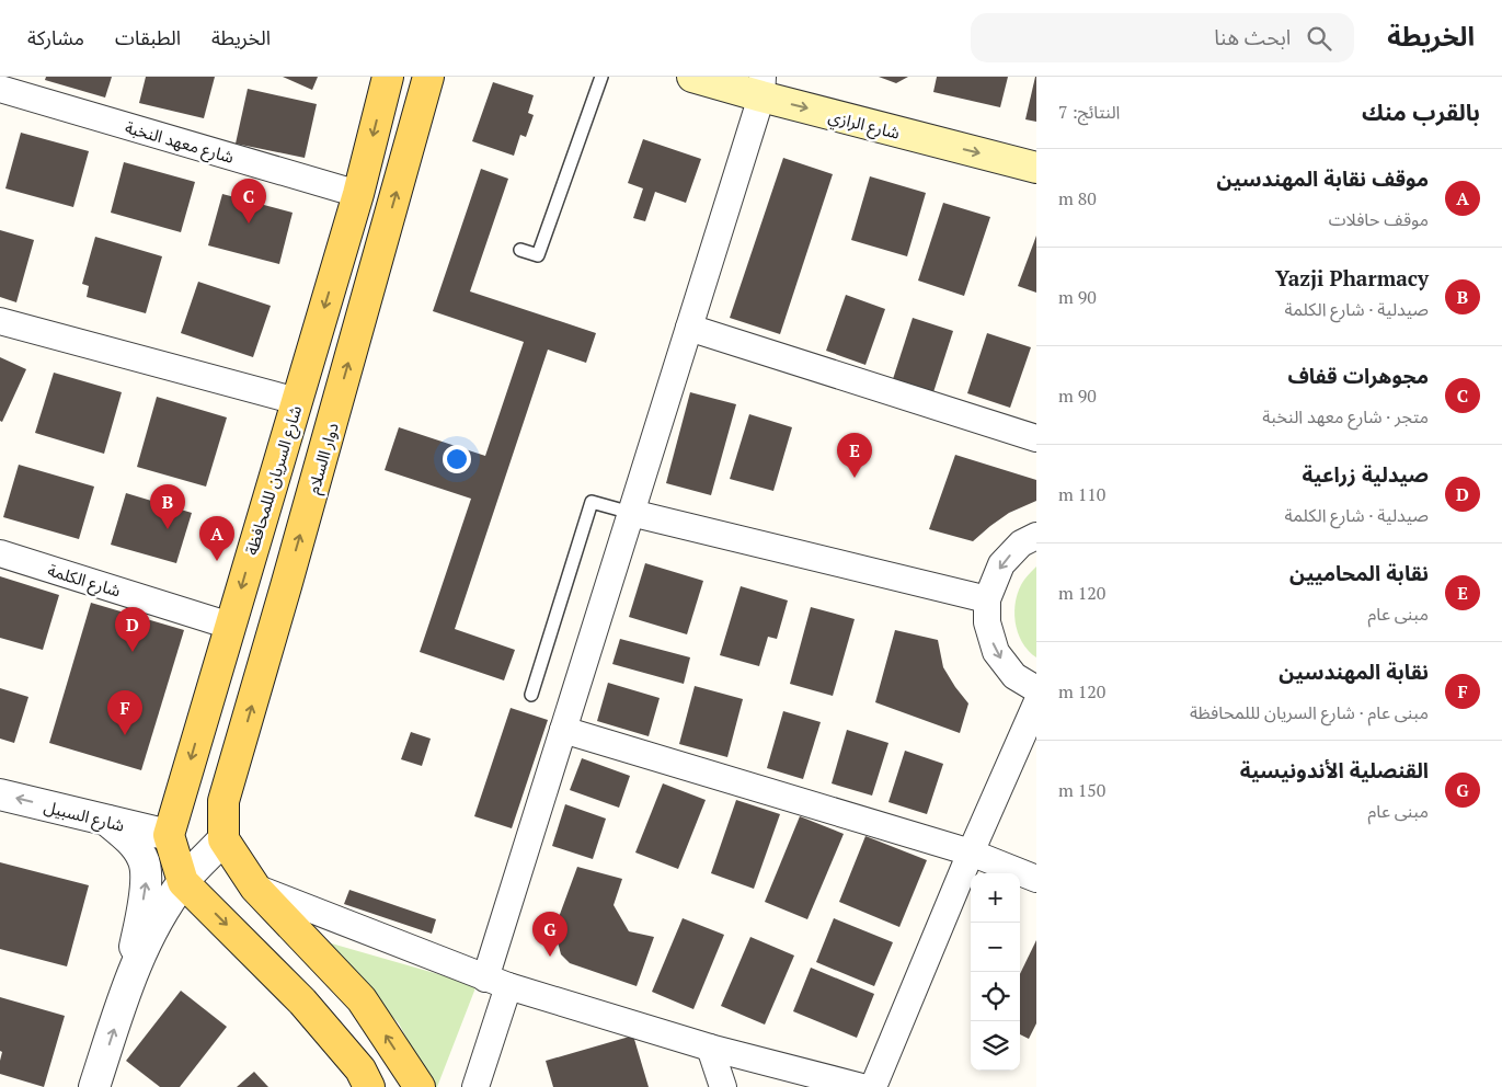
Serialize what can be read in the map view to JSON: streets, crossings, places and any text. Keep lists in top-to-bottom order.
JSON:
{
  "streets": {
    "main road": ["شارع الرازي", "دوار االسلام", "شارع السريان لللمحافظة"],
    "street": ["شارع معهد النخبة", "شارع الكلمة", "شارع السبيل"]
  },
  "crossings": [
    ["شارع معهد النخبة", "شارع السريان لللمحافظة"],
    ["شارع السريان لللمحافظة", "شارع الكلمة"],
    ["شارع السريان لللمحافظة", "شارع السبيل"]
  ],
  "one_way": [
    "شارع الرازي",
    "دوار االسلام",
    "شارع السريان لللمحافظة",
    "شارع السبيل"
  ],
  "page": {
    "header": "الخريطة",
    "search": "ابحث هنا",
    "nav": ["الخريطة", "الطبقات", "مشاركة"],
    "heading": ["بالقرب منك", "النتائج: 7"],
    "list": [
      {
        "mark": "A",
        "name": "موقف نقابة المهندسين",
        "note": "موقف حافلات",
        "value": "80 m"
      },
      {
        "mark": "B",
        "name": "Yazji Pharmacy",
        "note": "صيدلية · شارع الكلمة",
        "value": "90 m"
      },
      {
        "mark": "C",
        "name": "مجوهرات قفاف",
        "note": "متجر · شارع معهد النخبة",
        "value": "90 m"
      },
      {
        "mark": "D",
        "name": "صيدلية زراعية",
        "note": "صيدلية · شارع الكلمة",
        "value": "110 m"
      },
      {
        "mark": "E",
        "name": "نقابة المحاميين",
        "note": "مبنى عام",
        "value": "120 m"
      },
      {
        "mark": "F",
        "name": "نقابة المهندسين",
        "note": "مبنى عام · شارع السريان لللمحافظة",
        "value": "120 m"
      },
      {
        "mark": "G",
        "name": "القنصلية الأندونيسية",
        "note": "مبنى عام",
        "value": "150 m"
      }
    ],
    "pins": [
      "C",
      "E",
      "B",
      "A",
      "D",
      "F",
      "G"
    ],
    "map_buttons": ["+", "−"]
  }
}
